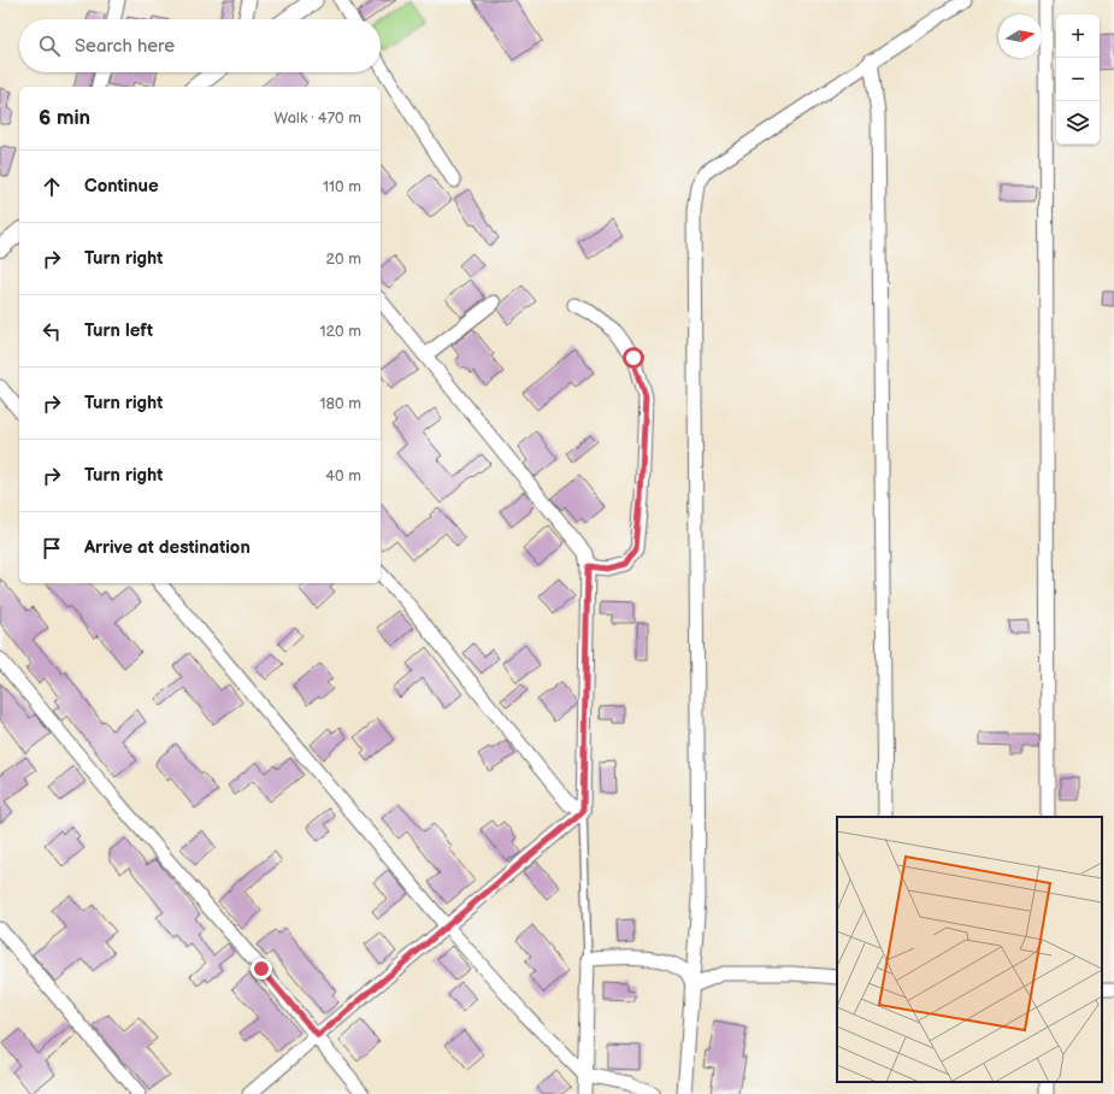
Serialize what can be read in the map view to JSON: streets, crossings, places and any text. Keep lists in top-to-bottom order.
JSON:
{
  "north": "right",
  "page": {
    "map_buttons": ["+", "−"],
    "search": "Search here",
    "heading": ["6 min", "Walk · 470 m"],
    "list": [
      ["Continue", "110 m"],
      ["Turn right", "20 m"],
      ["Turn left", "120 m"],
      ["Turn right", "180 m"],
      ["Turn right", "40 m"],
      "Arrive at destination"
    ]
  }
}
